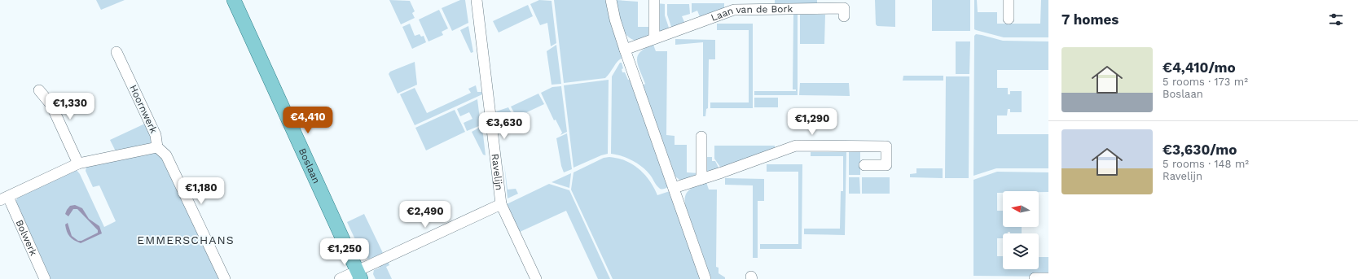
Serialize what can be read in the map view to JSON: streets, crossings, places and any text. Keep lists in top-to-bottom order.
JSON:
{
  "streets": {
    "main road": ["Boslaan"],
    "street": [
      "Laan van de Bork",
      "Hoornwerk",
      "Ravelijn",
      "Bolwerk"
    ]
  },
  "crossings": [
    ["Hoornwerk", "Bolwerk"]
  ],
  "districts": ["EMMERSCHANS"],
  "north": "left",
  "page": {
    "heading": "7 homes",
    "list": [
      {
        "name": "€4,410/mo",
        "note": "5 rooms · 173 m² · Boslaan"
      },
      {
        "name": "€3,630/mo",
        "note": "5 rooms · 148 m² · Ravelijn"
      }
    ],
    "price": [
      "€1,330",
      "€4,410",
      "€1,290",
      "€3,630",
      "€1,180",
      "€2,490",
      "€1,250"
    ]
  }
}
